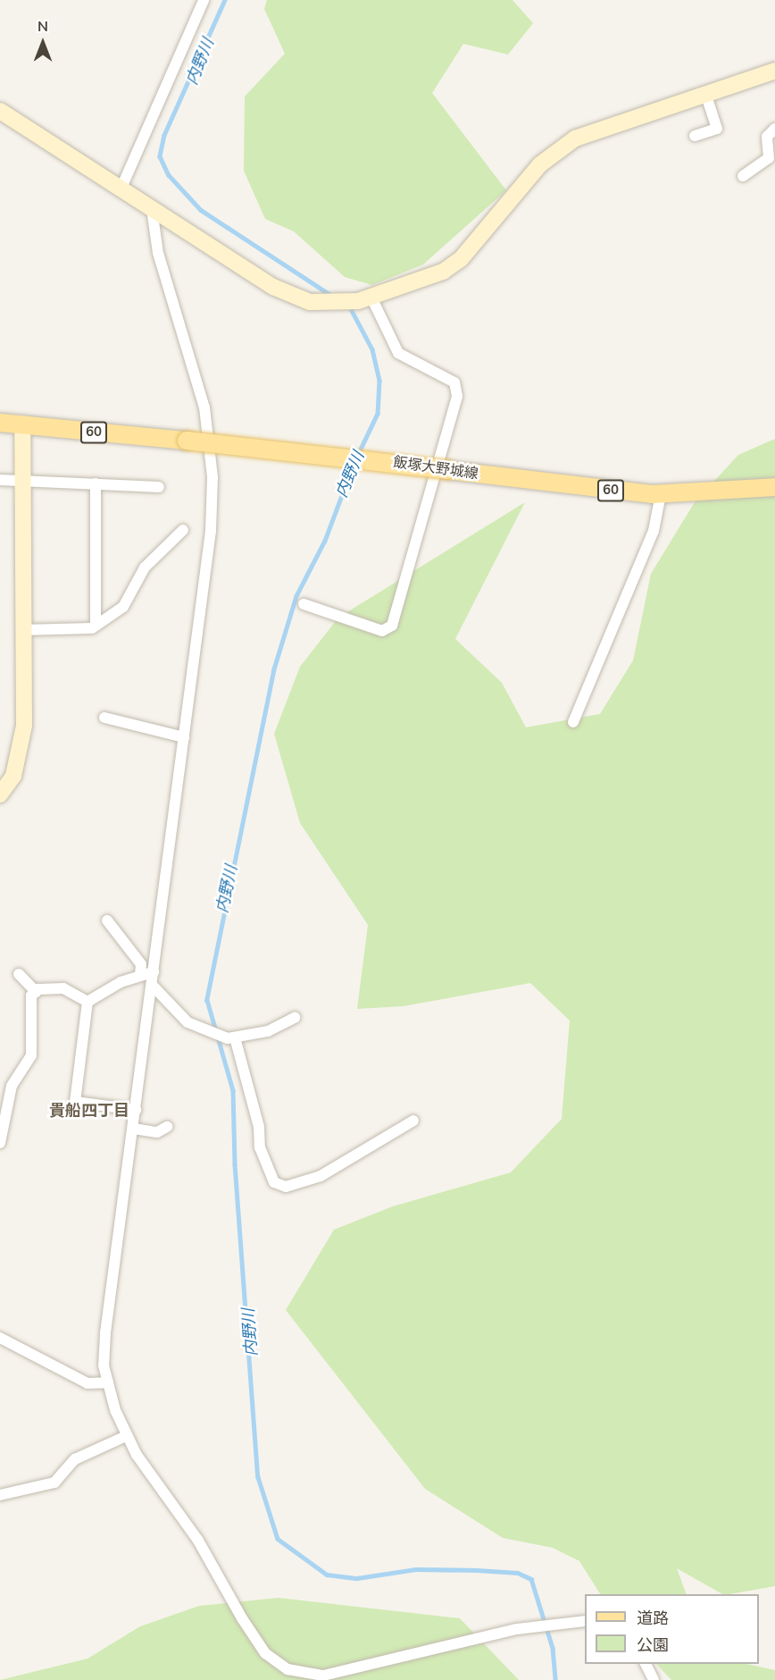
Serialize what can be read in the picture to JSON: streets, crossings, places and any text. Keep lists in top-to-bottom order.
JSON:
{
  "streets": {
    "main road": ["60", "飯塚大野城線"]
  },
  "districts": ["貴船四丁目"],
  "water": ["内野川"],
  "legend": ["道路", "公園"],
  "north": "top"
}
